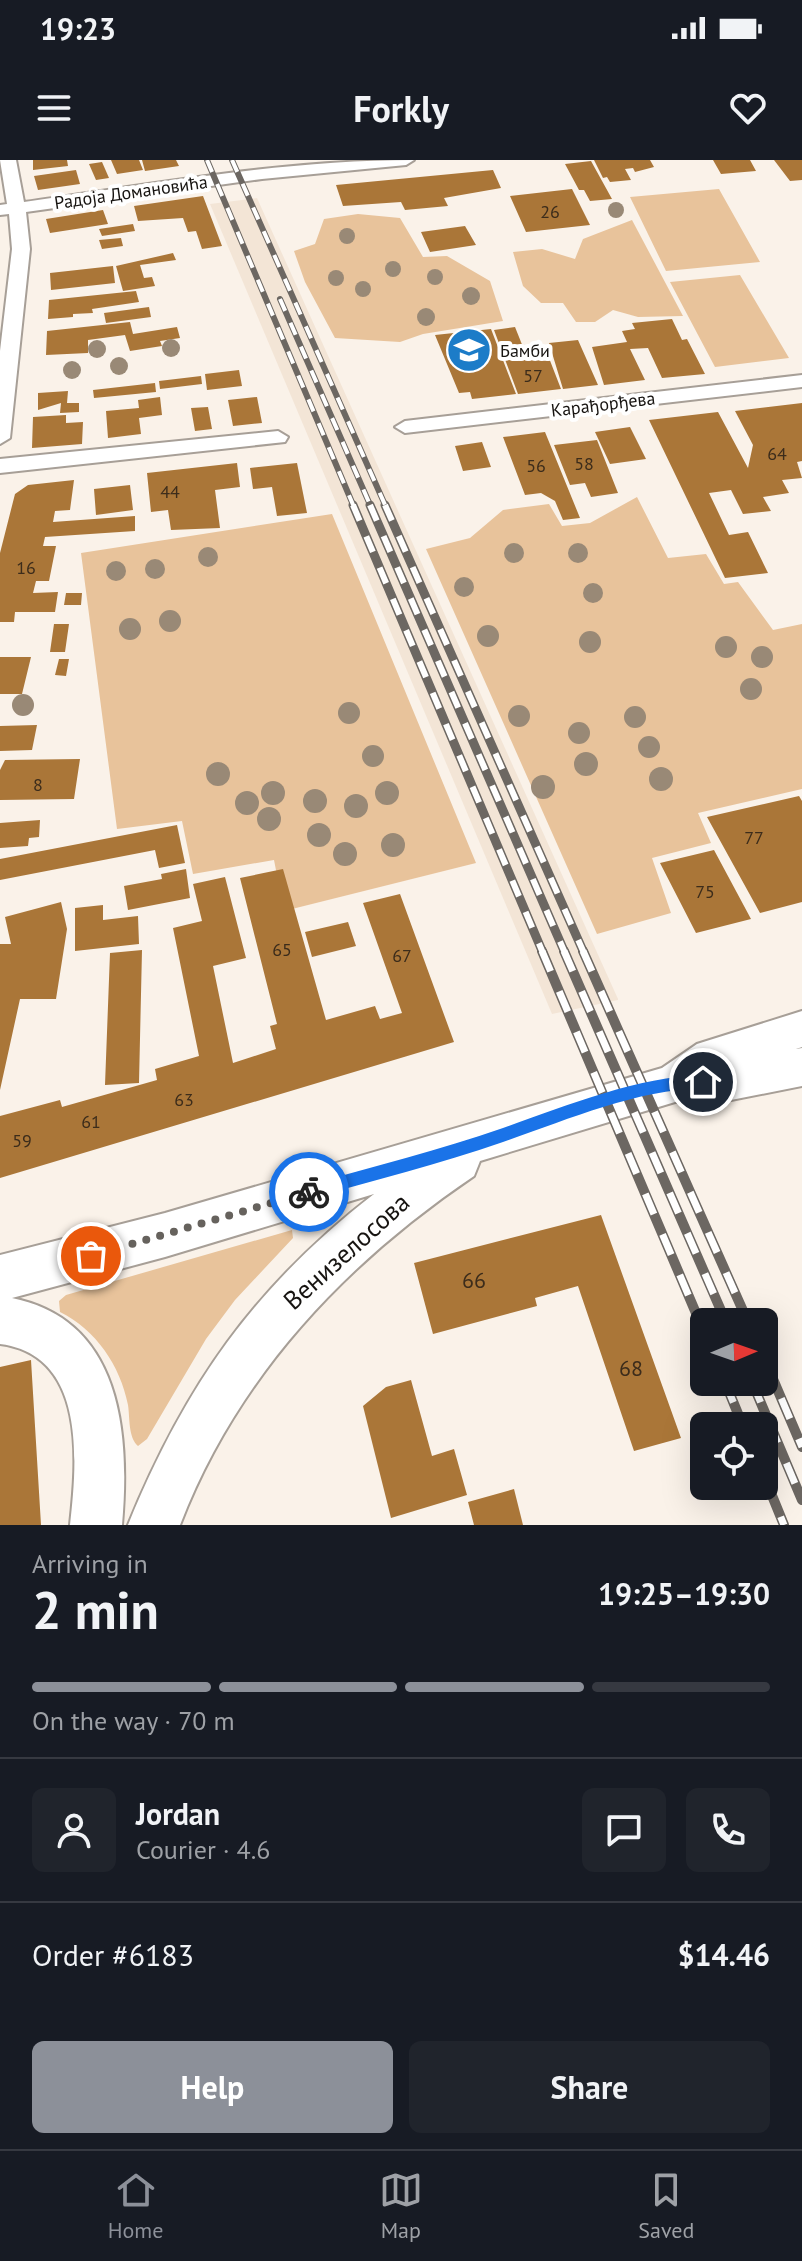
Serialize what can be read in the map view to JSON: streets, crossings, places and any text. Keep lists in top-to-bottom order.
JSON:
{
  "streets": {
    "main road": ["Венизелосова"],
    "street": ["Радоја Домановића", "Карађорђева"]
  },
  "places": {
    "school or university": ["Бамби"]
  },
  "house_numbers": [
    "26",
    "57",
    "64",
    "58",
    "56",
    "44",
    "16",
    "8",
    "77",
    "75",
    "65",
    "67",
    "63",
    "61",
    "59",
    "66",
    "68"
  ],
  "north": "right",
  "page": {
    "status": "19:23",
    "header": "Forkly",
    "heading": ["2 min", "Arriving in", "19:25–19:30"],
    "panel": [
      "Jordan",
      "Courier · 4.6",
      "Order #6183",
      "$14.46"
    ],
    "bar": "On the way · 70 m",
    "buttons": ["Help", "Share"],
    "tabs": ["Home", "Map", "Saved"]
  }
}
